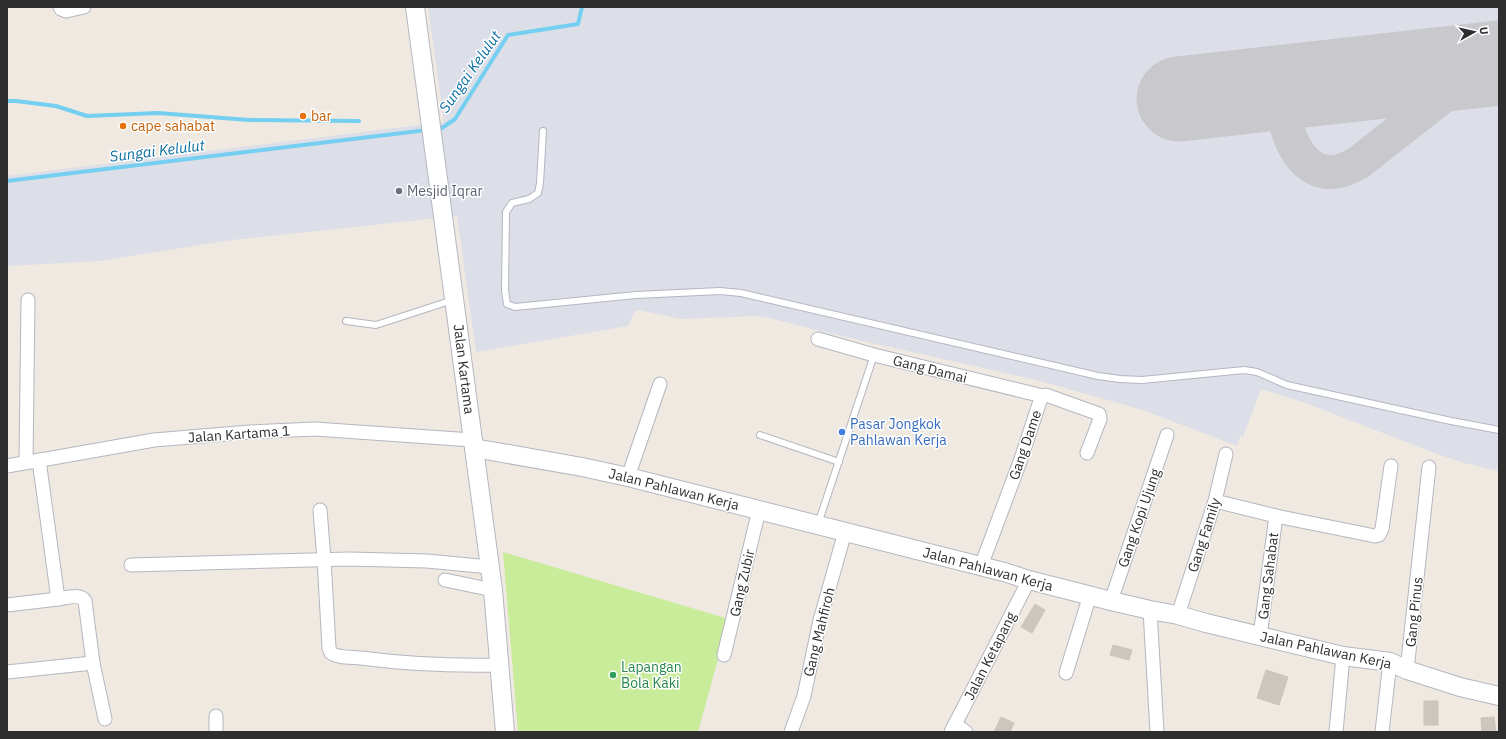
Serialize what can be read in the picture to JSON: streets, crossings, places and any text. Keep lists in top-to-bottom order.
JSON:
{
  "streets": {
    "street": [
      "Jalan Kartama",
      "Gang Damai",
      "Jalan Kartama 1",
      "Gang Dame",
      "Jalan Pahlawan Kerja",
      "Gang Kopi Ujung",
      "Gang Family",
      "Gang Sahabat",
      "Gang Zubir",
      "Gang Pinus",
      "Gang Mahfiroh",
      "Jalan Ketapang"
    ]
  },
  "crossings": [
    ["Jalan Kartama", "Jalan Kartama 1"],
    ["Jalan Kartama", "Jalan Pahlawan Kerja"],
    ["Gang Damai", "Gang Dame"],
    ["Jalan Kartama 1", "Jalan Pahlawan Kerja"],
    ["Gang Dame", "Jalan Pahlawan Kerja"],
    ["Jalan Pahlawan Kerja", "Gang Kopi Ujung"],
    ["Jalan Pahlawan Kerja", "Gang Family"],
    ["Jalan Pahlawan Kerja", "Gang Sahabat"],
    ["Jalan Pahlawan Kerja", "Gang Zubir"],
    ["Jalan Pahlawan Kerja", "Gang Pinus"],
    ["Jalan Pahlawan Kerja", "Gang Mahfiroh"],
    ["Jalan Pahlawan Kerja", "Jalan Ketapang"]
  ],
  "water": ["Sungai Kelulut"],
  "places": [
    "bar",
    "cape sahabat",
    "Mesjid Iqrar",
    "Pasar Jongkok Pahlawan Kerja",
    "Lapangan Bola Kaki"
  ],
  "north": "right"
}
